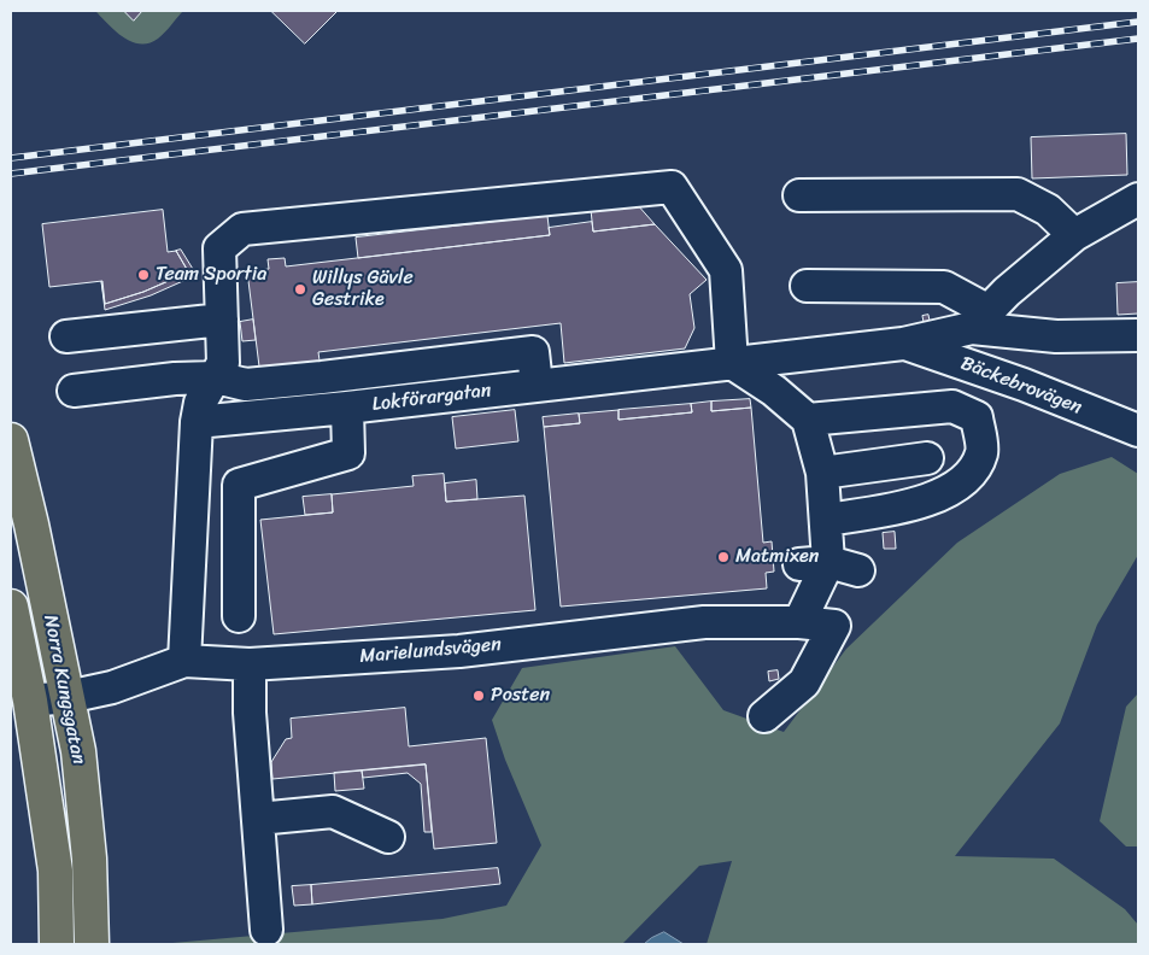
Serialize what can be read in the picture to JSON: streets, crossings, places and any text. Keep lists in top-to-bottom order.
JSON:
{
  "streets": {
    "main road": ["Norra Kungsgatan"],
    "street": ["Bäckebrovägen", "Lokförargatan", "Marielundsvägen"]
  },
  "crossings": [
    ["Bäckebrovägen", "Lokförargatan"],
    ["Marielundsvägen", "Norra Kungsgatan"]
  ],
  "places": [
    "Team Sportia",
    "Willys Gävle Gestrike",
    "Matmixen",
    "Posten"
  ]
}
